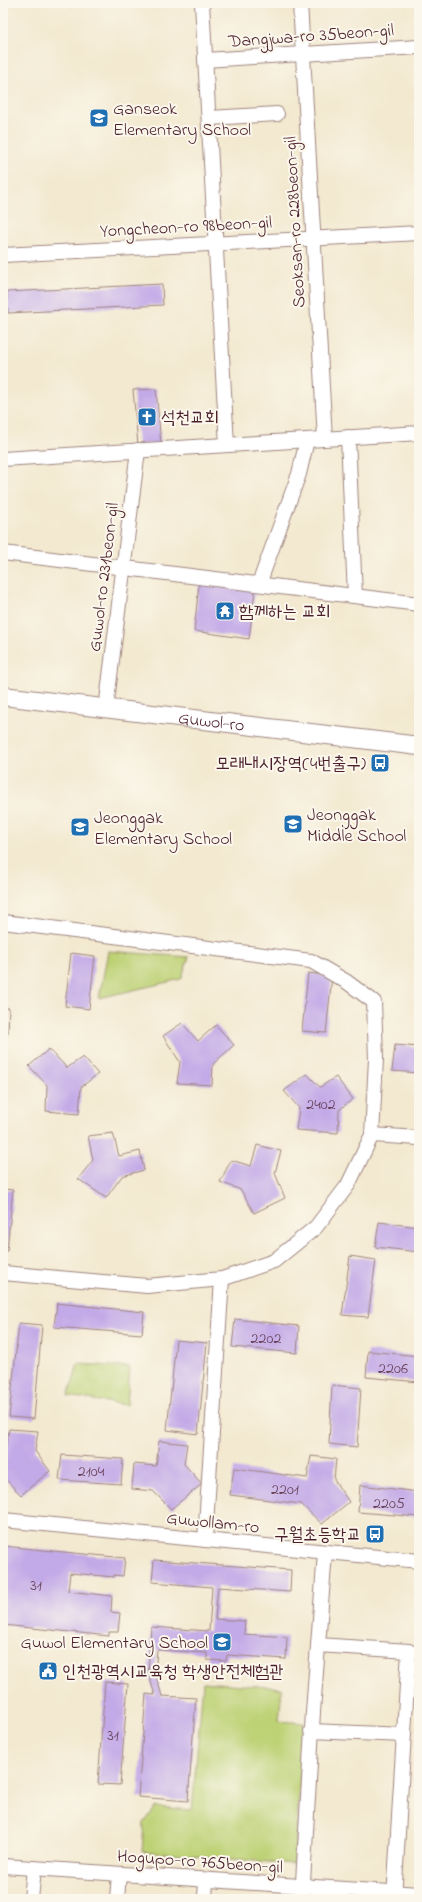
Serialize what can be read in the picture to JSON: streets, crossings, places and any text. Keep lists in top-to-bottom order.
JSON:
{
  "streets": {
    "main road": ["Guwol-ro"],
    "street": [
      "Dangjwa-ro 35beon-gil",
      "Seoksan-ro 228beon-gil",
      "Yongcheon-ro 98beon-gil",
      "Guwol-ro 231beon-gil",
      "Guwollam-ro",
      "Hogupo-ro 765beon-gil"
    ]
  },
  "crossings": [
    ["Dangjwa-ro 35beon-gil", "Seoksan-ro 228beon-gil"],
    ["Seoksan-ro 228beon-gil", "Yongcheon-ro 98beon-gil"],
    ["Guwol-ro 231beon-gil", "Guwol-ro"]
  ],
  "places": {
    "school or university": [
      "Ganseok Elementary School",
      "Jeonggak Middle School",
      "Jeonggak Elementary School",
      "Guwol Elementary School"
    ],
    "church": ["석천교회"],
    "temple": ["함께하는 교회"],
    "bus stop": ["모래내시장역(4번출구)", "구월초등학교"],
    "public building": ["인천광역시교육청 학생안전체험관"]
  },
  "house_numbers": [
    "2402",
    "2202",
    "2206",
    "2104",
    "2201",
    "2205",
    "31",
    "31"
  ]
}
